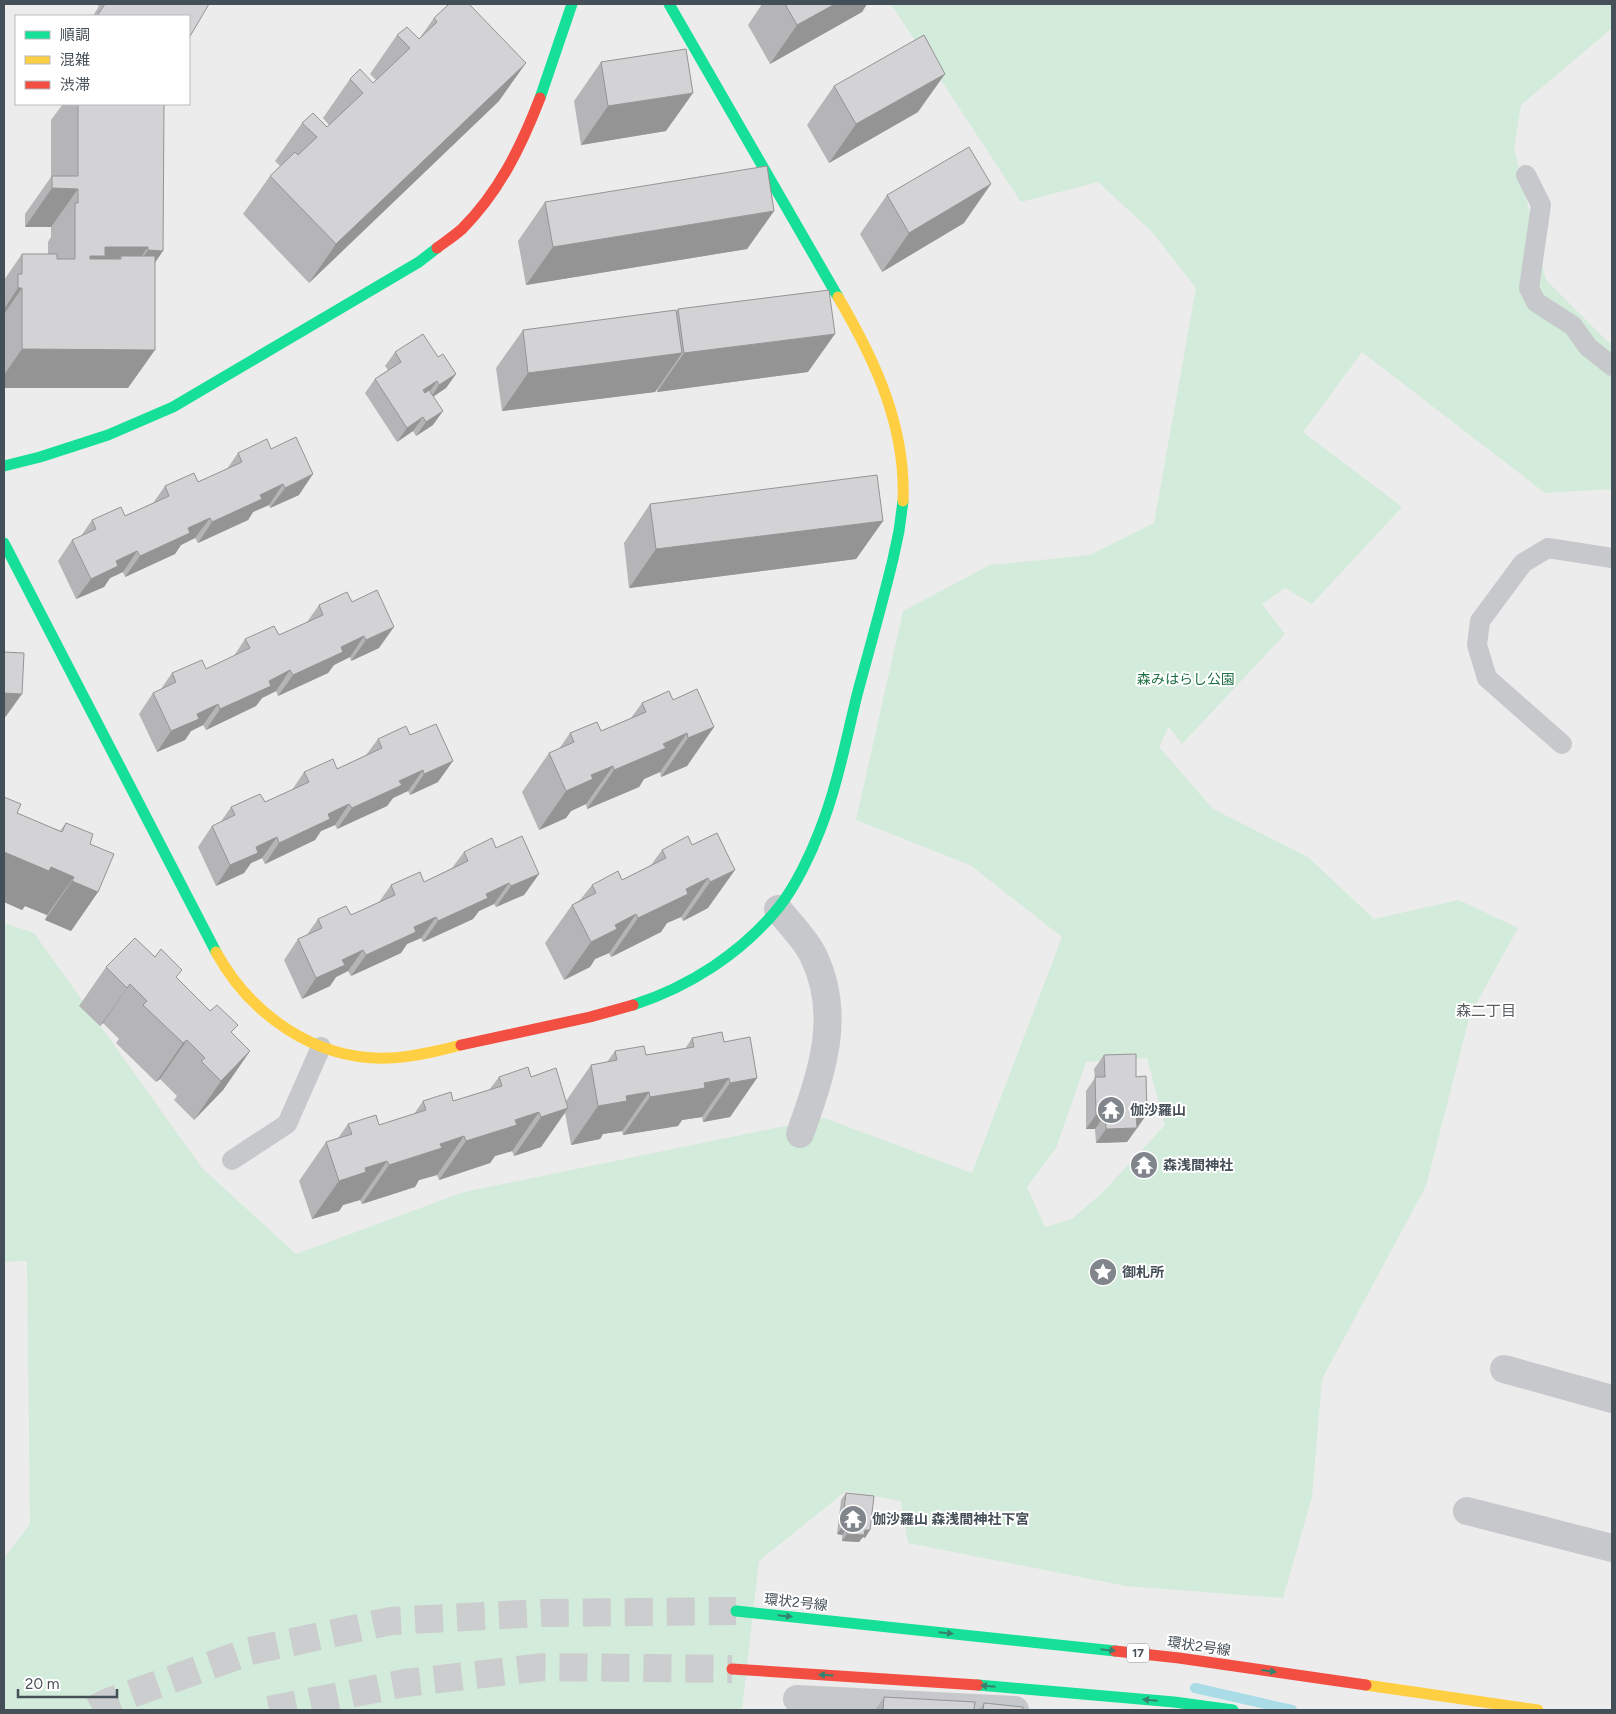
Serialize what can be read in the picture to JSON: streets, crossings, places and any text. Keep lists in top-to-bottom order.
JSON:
{
  "streets": {
    "street": ["環状2号線", "17"]
  },
  "districts": ["森二丁目"],
  "parks": ["森みはらし公園"],
  "places": {
    "temple": ["伽沙羅山", "森浅間神社", "伽沙羅山 森浅間神社下宮"],
    "place": ["御札所"]
  },
  "legend": ["順調", "混雑", "渋滞"],
  "scale_bar": "20 m"
}
